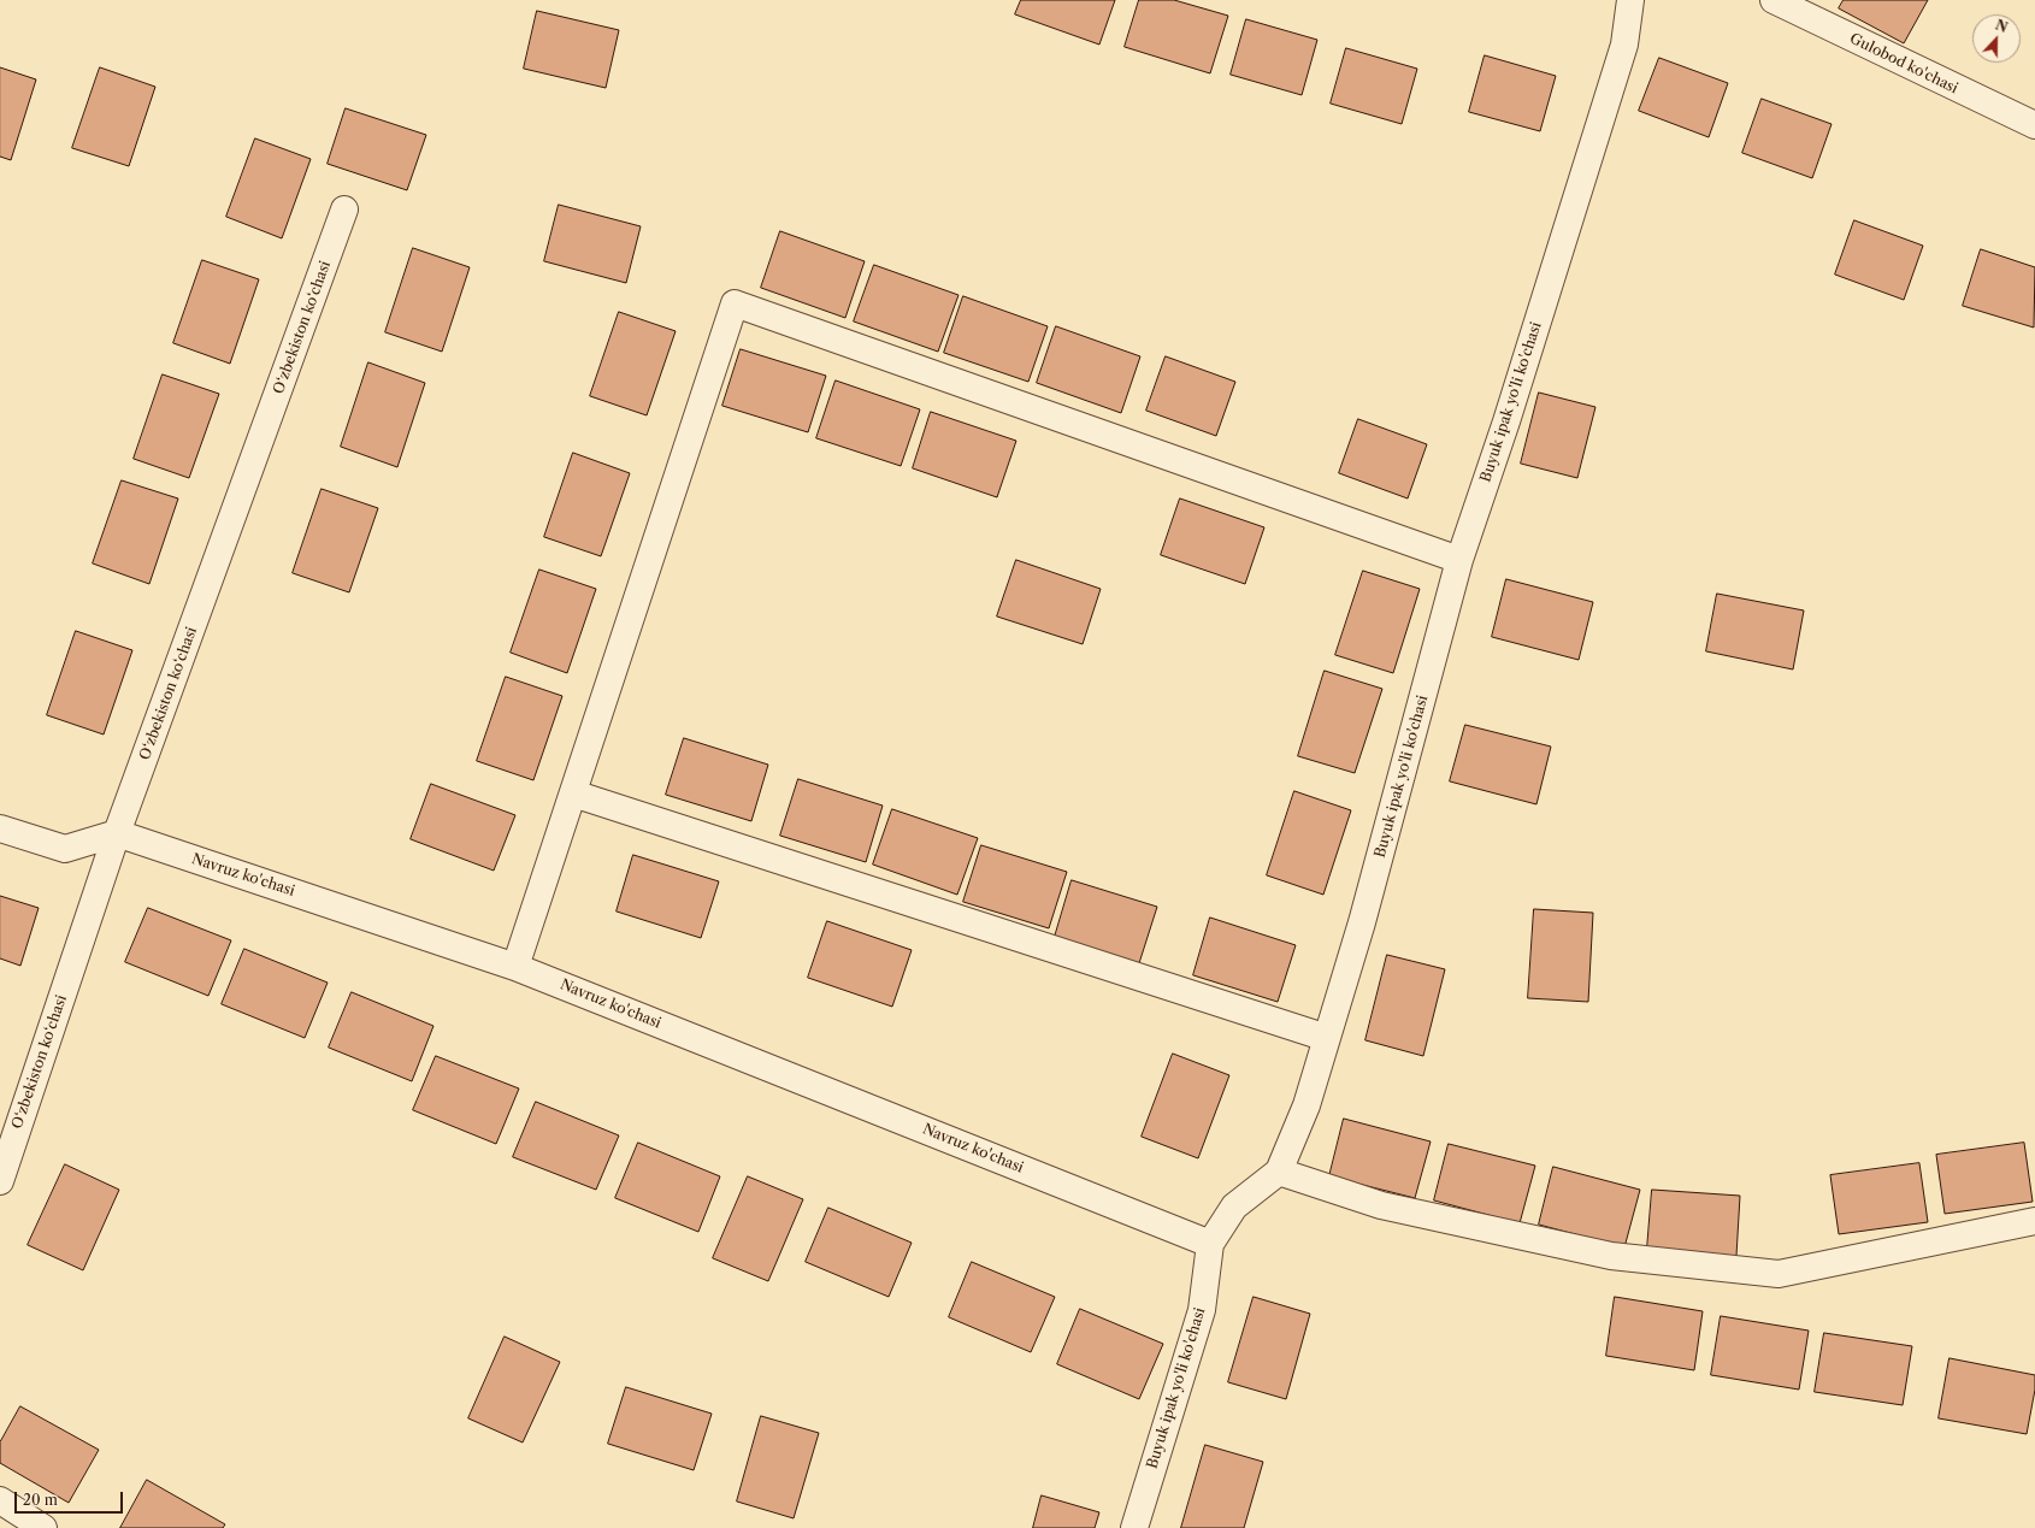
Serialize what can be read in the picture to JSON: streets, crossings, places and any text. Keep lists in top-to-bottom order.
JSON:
{
  "streets": {
    "street": [
      "Gulobod ko'chasi",
      "O‘zbekiston ko‘chasi",
      "Buyuk ipak yo'li ko'chasi",
      "Navruz ko'chasi"
    ]
  },
  "crossings": [
    ["O‘zbekiston ko‘chasi", "Navruz ko'chasi"],
    ["Buyuk ipak yo'li ko'chasi", "Navruz ko'chasi"]
  ],
  "scale_bar": "20 m",
  "north": "top"
}
